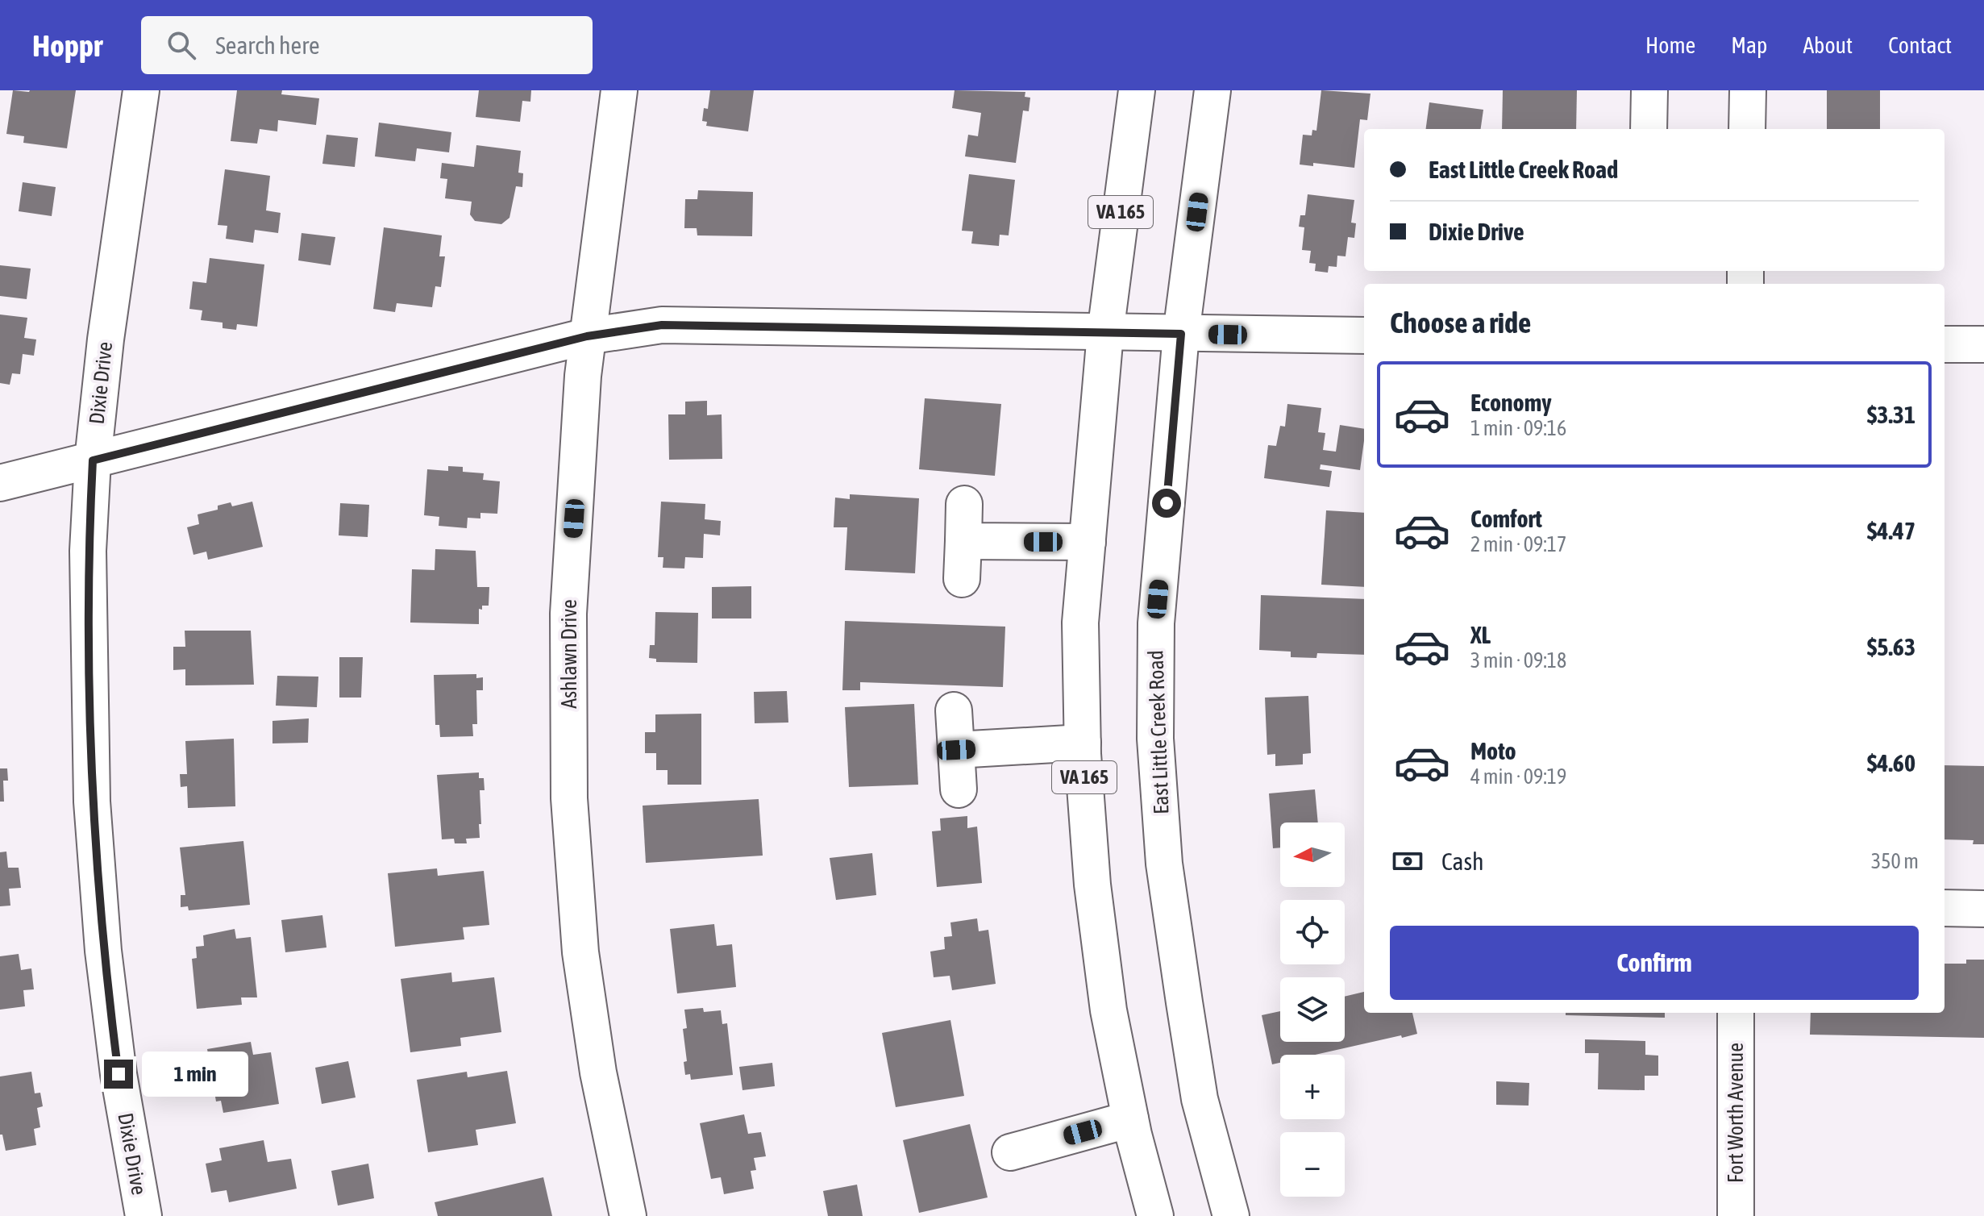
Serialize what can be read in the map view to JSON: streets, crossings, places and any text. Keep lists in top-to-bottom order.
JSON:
{
  "streets": {
    "street": [
      "VA 165",
      "Dixie Drive",
      "Ashlawn Drive",
      "East Little Creek Road",
      "Fort Worth Avenue"
    ]
  },
  "north": "left",
  "page": {
    "header": "Hoppr",
    "search": "Search here",
    "nav": [
      "Home",
      "Map",
      "About",
      "Contact"
    ],
    "banner": ["East Little Creek Road", "Dixie Drive"],
    "heading": "Choose a ride",
    "list": [
      {
        "name": "Economy",
        "note": "1 min · 09:16",
        "value": "$3.31"
      },
      {
        "name": "Comfort",
        "note": "2 min · 09:17",
        "value": "$4.47"
      },
      {
        "name": "XL",
        "note": "3 min · 09:18",
        "value": "$5.63"
      },
      {
        "name": "Moto",
        "note": "4 min · 09:19",
        "value": "$4.60"
      }
    ],
    "map_buttons": ["+", "−"],
    "pay": ["Cash", "350 m"],
    "buttons": "Confirm",
    "bubble": "1 min"
  }
}
